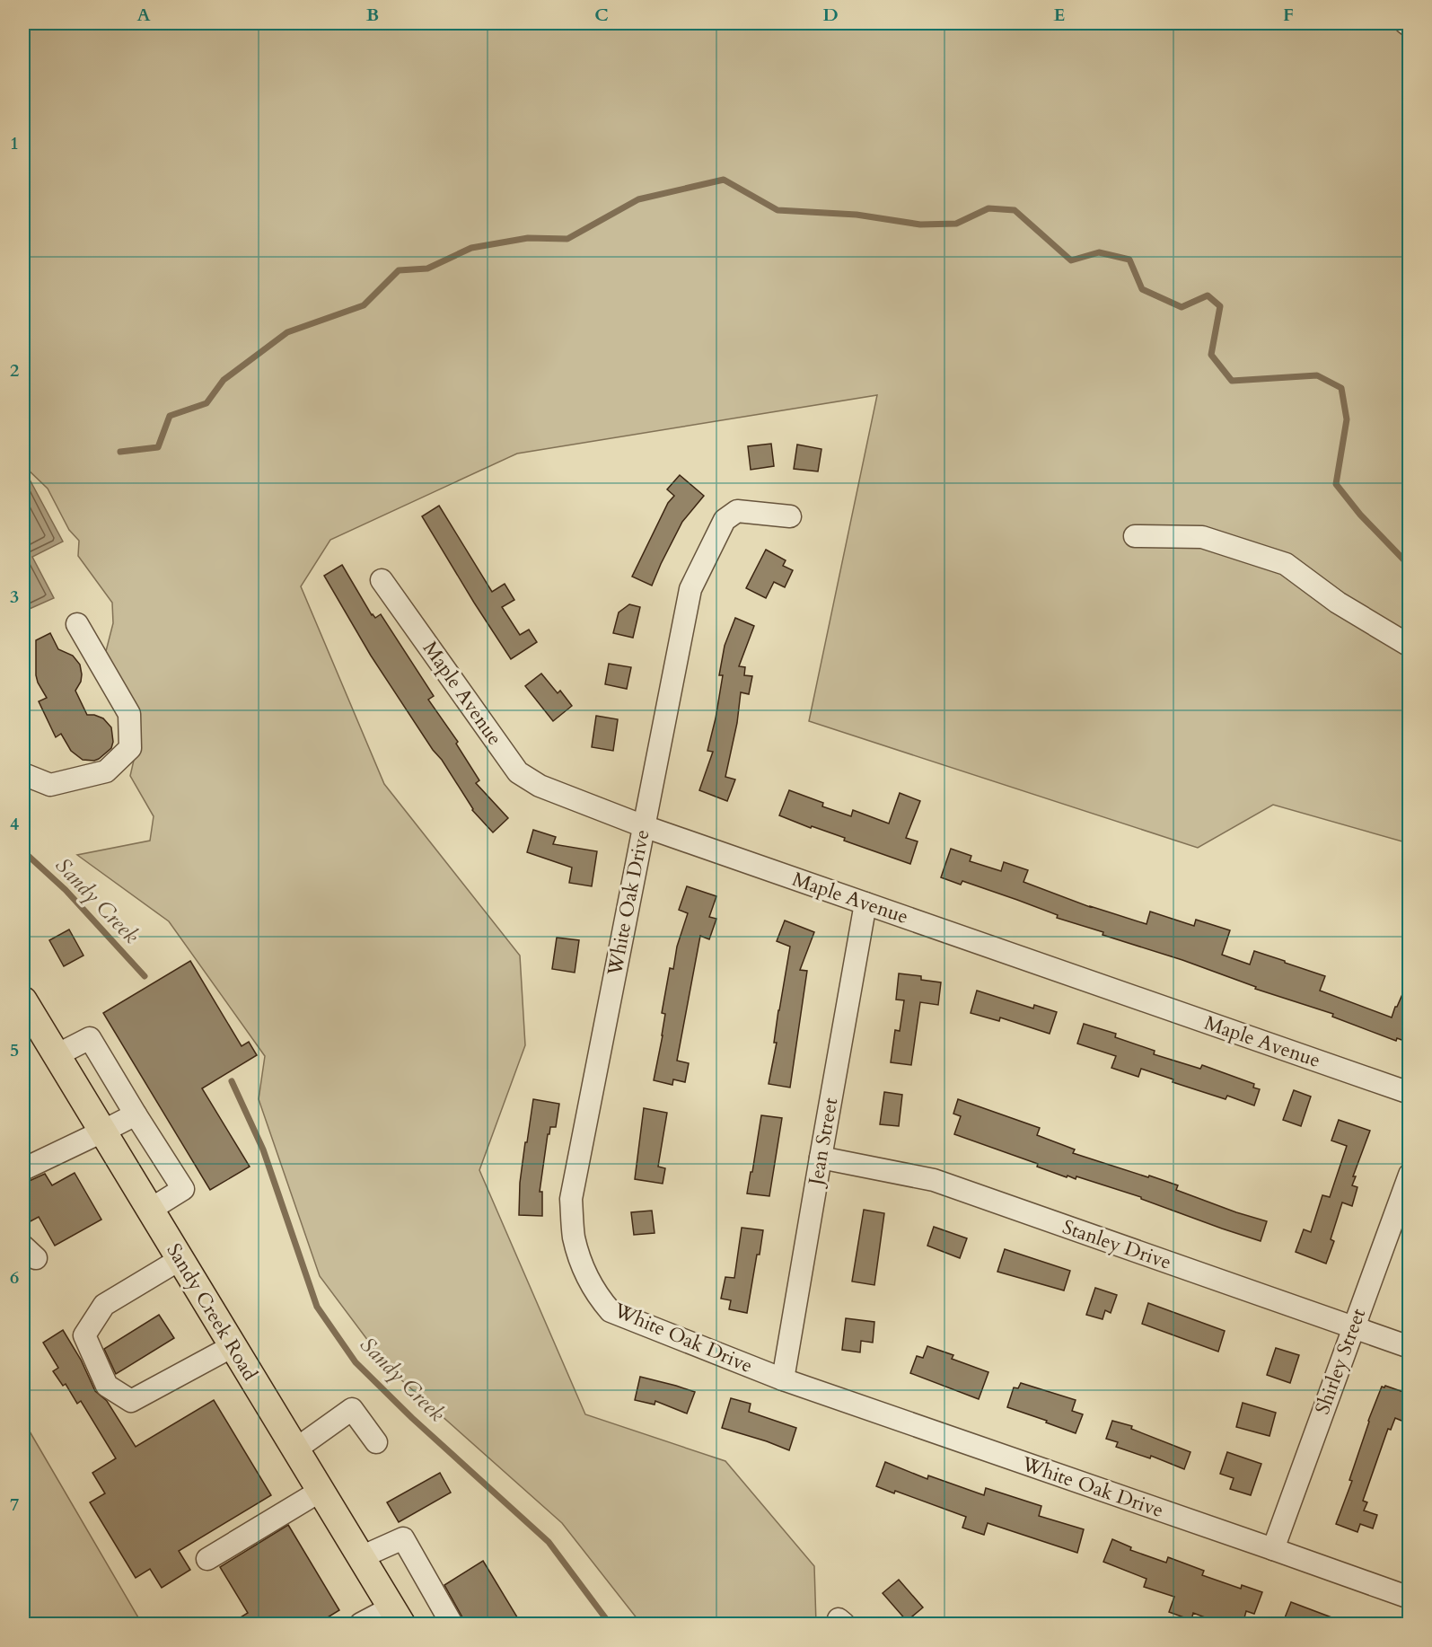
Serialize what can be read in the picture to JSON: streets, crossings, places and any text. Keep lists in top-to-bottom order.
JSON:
{
  "streets": {
    "main road": ["Sandy Creek Road"],
    "street": [
      "Maple Avenue",
      "White Oak Drive",
      "Jean Street",
      "Stanley Drive",
      "Shirley Street"
    ]
  },
  "crossings": [
    ["Maple Avenue", "White Oak Drive"],
    ["Maple Avenue", "Jean Street"],
    ["White Oak Drive", "Jean Street"],
    ["White Oak Drive", "Shirley Street"],
    ["Jean Street", "Stanley Drive"],
    ["Stanley Drive", "Shirley Street"]
  ],
  "water": ["Sandy Creek"],
  "grid": {
    "columns": [
      "A",
      "B",
      "C",
      "D",
      "E",
      "F"
    ],
    "rows": [
      "1",
      "2",
      "3",
      "4",
      "5",
      "6",
      "7"
    ]
  }
}
